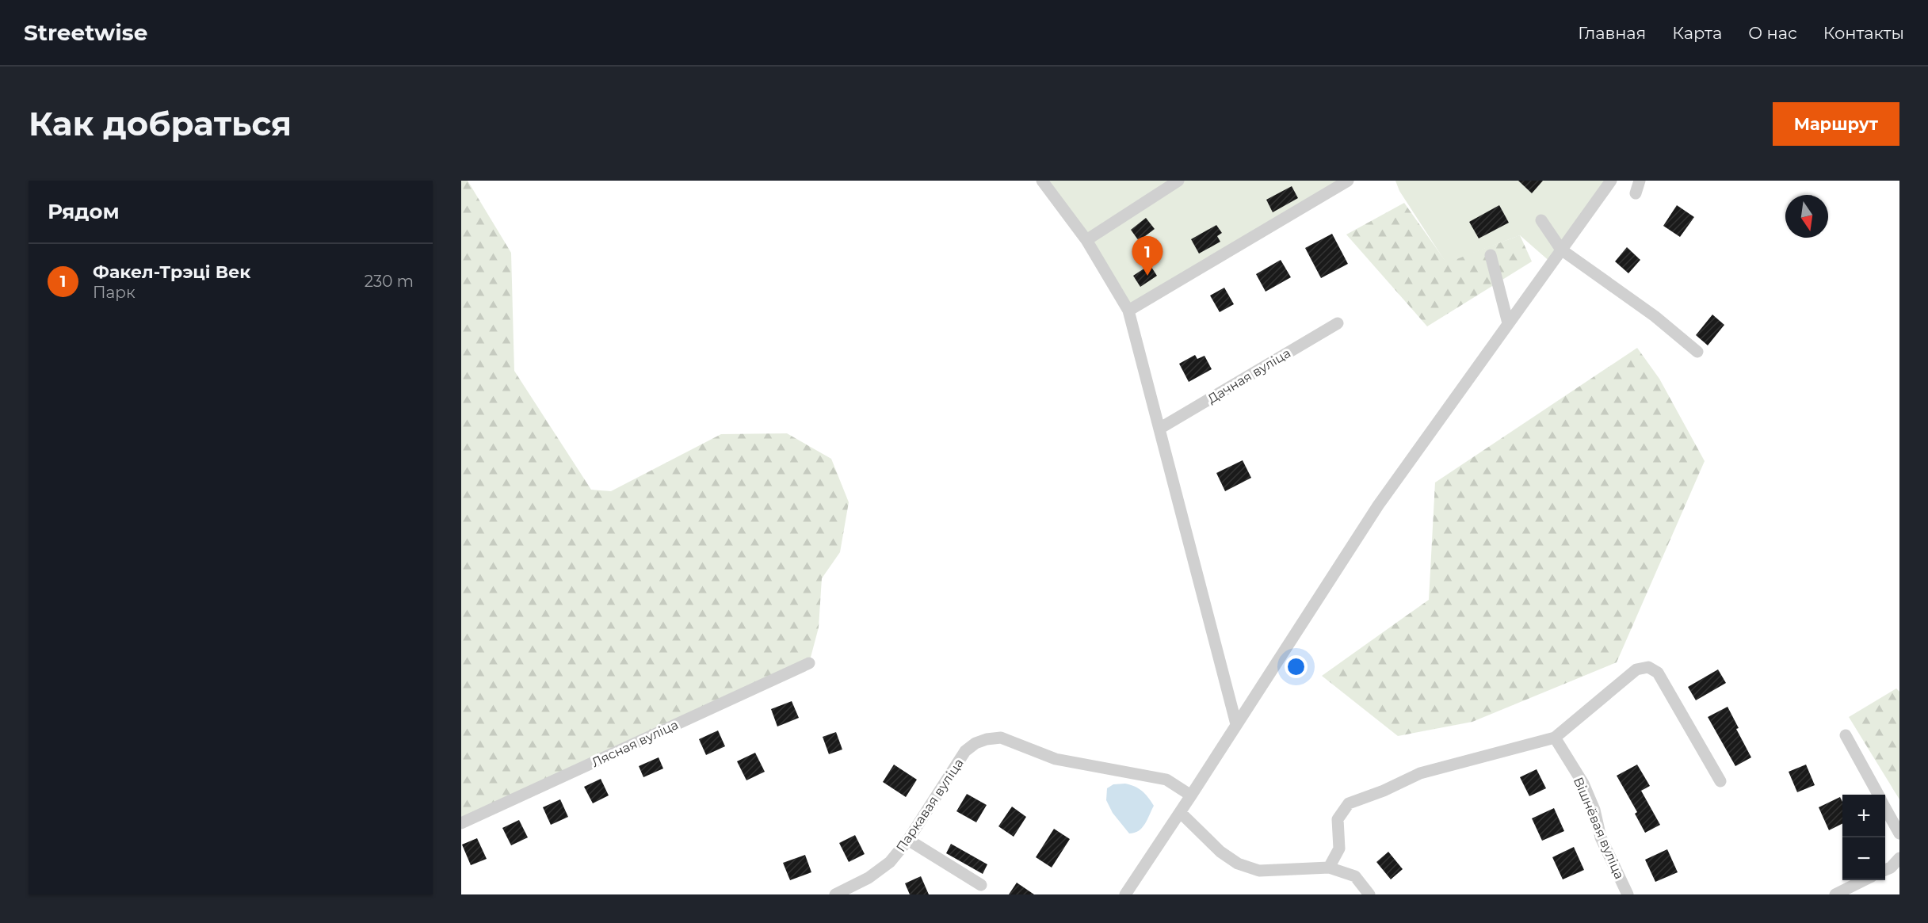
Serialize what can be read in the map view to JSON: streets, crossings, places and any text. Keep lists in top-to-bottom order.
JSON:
{
  "streets": {
    "street": [
      "Дачная вуліца",
      "Лясная вуліца",
      "Паркавая вуліца",
      "Вішнёвая вуліца"
    ]
  },
  "north": "bottom",
  "page": {
    "header": "Streetwise",
    "nav": [
      "Главная",
      "Карта",
      "О нас",
      "Контакты"
    ],
    "buttons": "Маршрут",
    "title": "Как добраться",
    "heading": "Рядом",
    "pins": "1",
    "list": [
      {
        "mark": "1",
        "name": "Факел-Трэці Век",
        "note": "Парк",
        "value": "230 m"
      }
    ],
    "map_buttons": ["+", "−"]
  }
}
